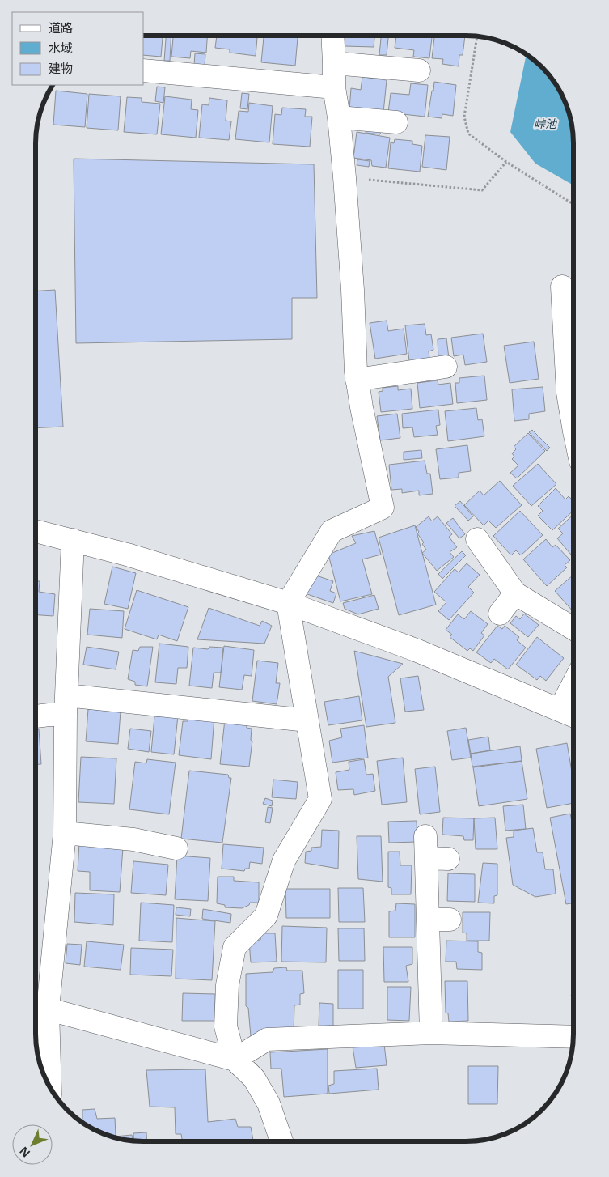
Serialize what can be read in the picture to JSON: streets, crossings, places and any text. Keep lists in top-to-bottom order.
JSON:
{
  "water": ["峠池"],
  "legend": ["道路", "水域", "建物"],
  "north": "bottom left"
}
